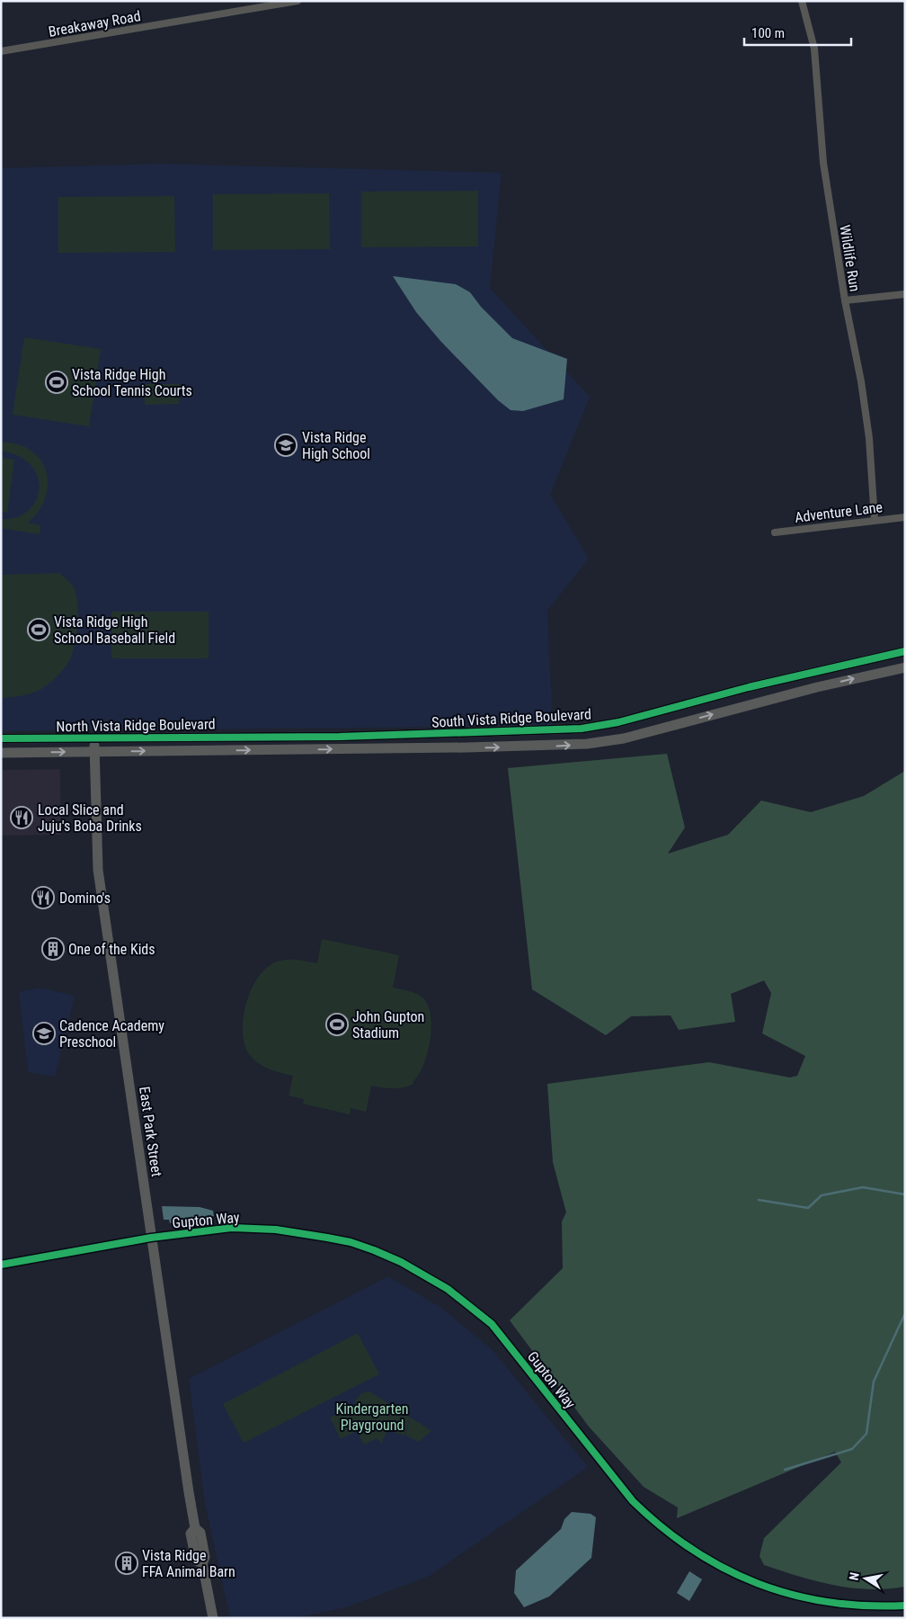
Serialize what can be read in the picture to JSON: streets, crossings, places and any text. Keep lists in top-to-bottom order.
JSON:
{
  "streets": {
    "street": [
      "Breakaway Road",
      "Wildlife Run",
      "Adventure Lane",
      "South Vista Ridge Boulevard",
      "North Vista Ridge Boulevard",
      "East Park Street",
      "Gupton Way"
    ]
  },
  "crossings": [
    ["Wildlife Run", "Adventure Lane"],
    ["South Vista Ridge Boulevard", "North Vista Ridge Boulevard"],
    ["North Vista Ridge Boulevard", "East Park Street"],
    ["East Park Street", "Gupton Way"]
  ],
  "parks": ["Kindergarten Playground"],
  "places": {
    "sports": ["Vista Ridge High School Tennis Courts", "Vista Ridge High School Baseball Field", "John Gupton Stadium"],
    "school or university": ["Vista Ridge High School", "Cadence Academy Preschool"],
    "restaurant": ["Local Slice and Juju's Boba Drinks", "Domino's"],
    "building": ["One of the Kids", "Vista Ridge FFA Animal Barn"]
  },
  "scale_bar": "100 m",
  "north": "left"
}
